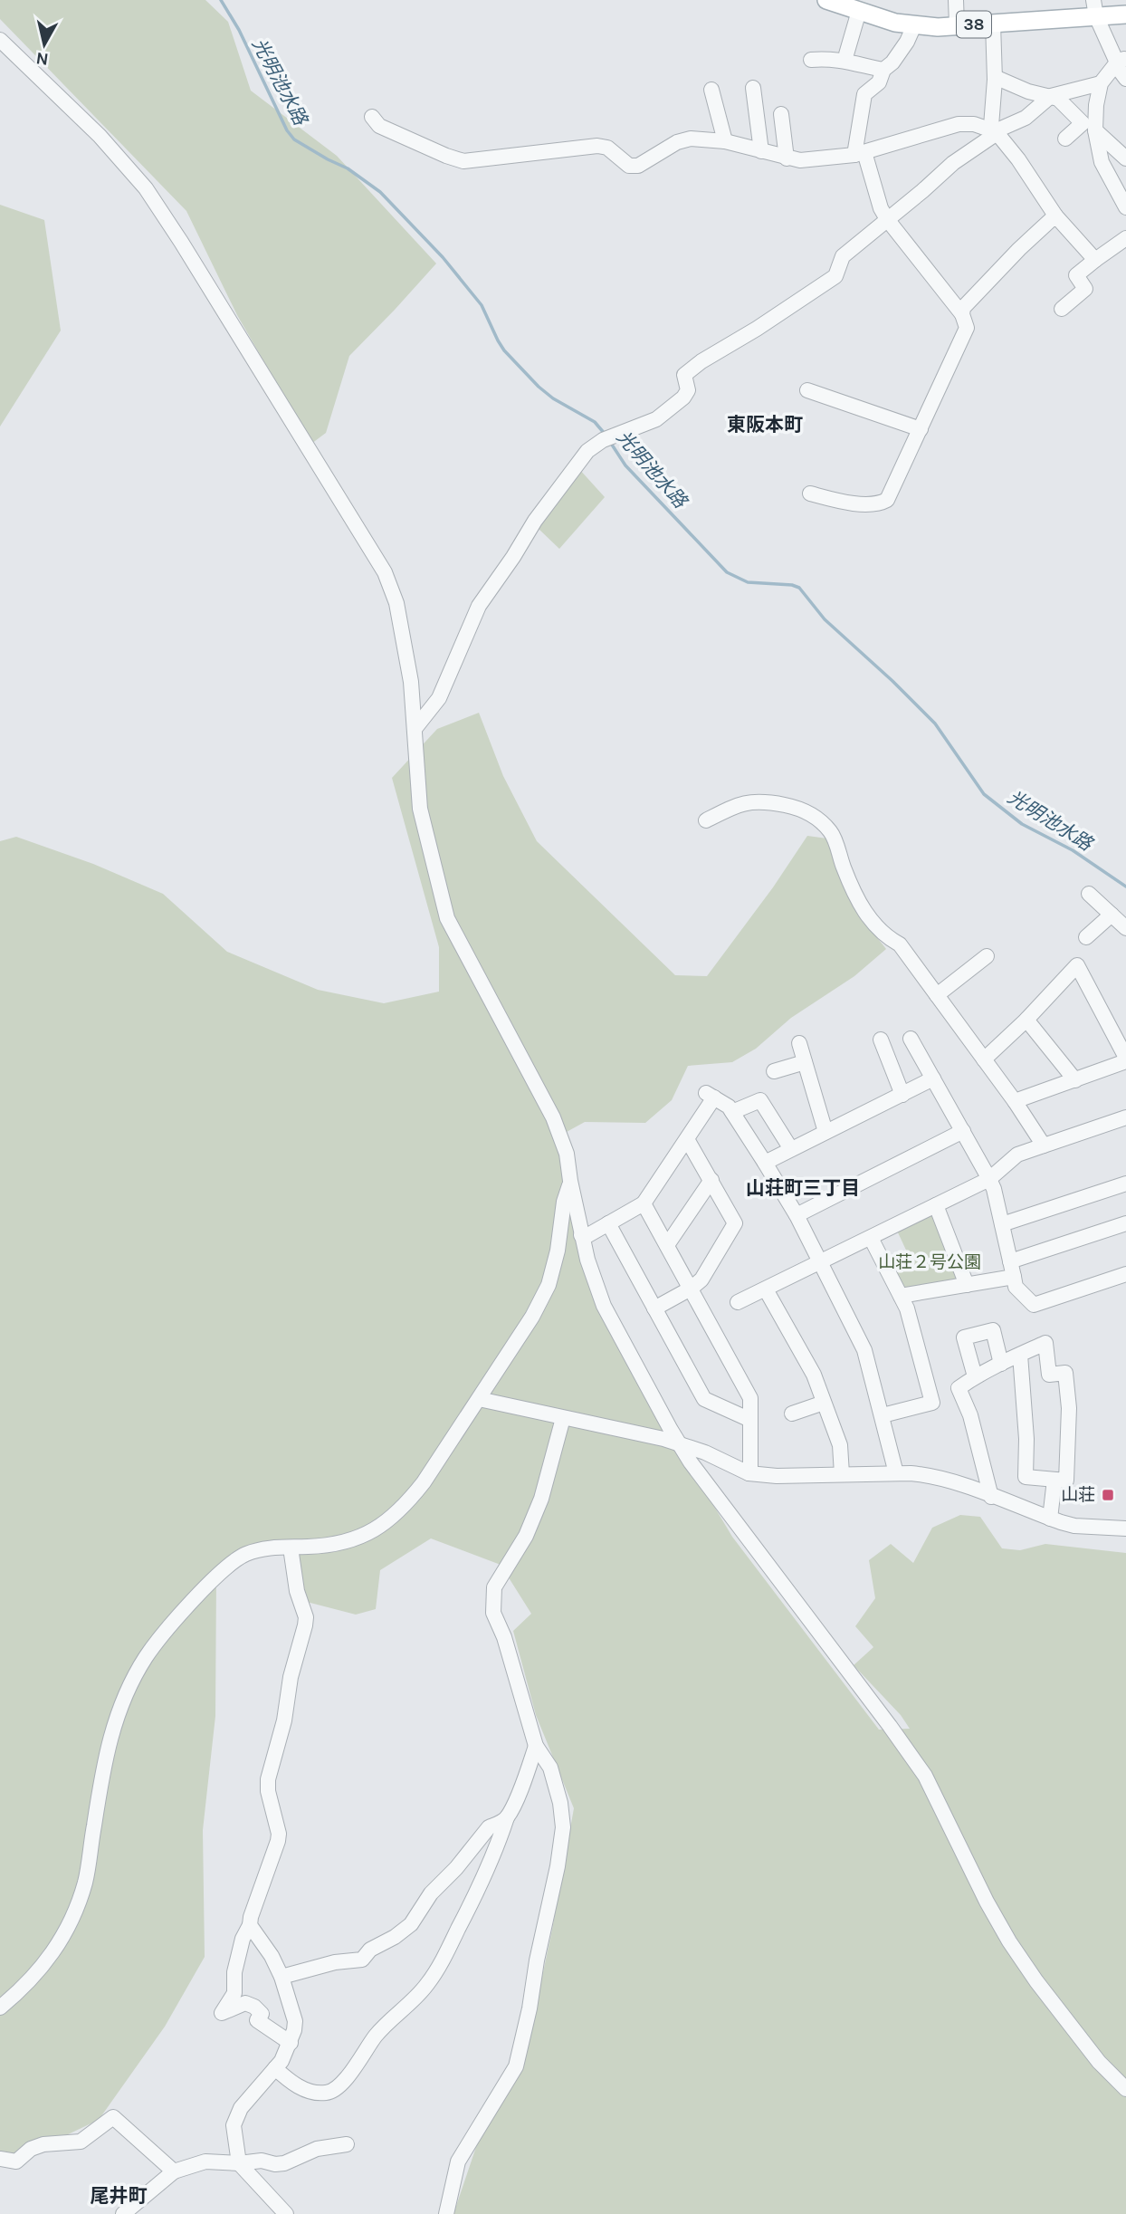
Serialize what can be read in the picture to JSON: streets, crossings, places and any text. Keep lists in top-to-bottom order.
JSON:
{
  "streets": {
    "main road": ["38"]
  },
  "districts": ["東阪本町", "山荘町三丁目", "尾井町"],
  "water": ["光明池水路"],
  "parks": ["山荘２号公園"],
  "places": {
    "transit": ["山荘"]
  },
  "north": "bottom"
}
